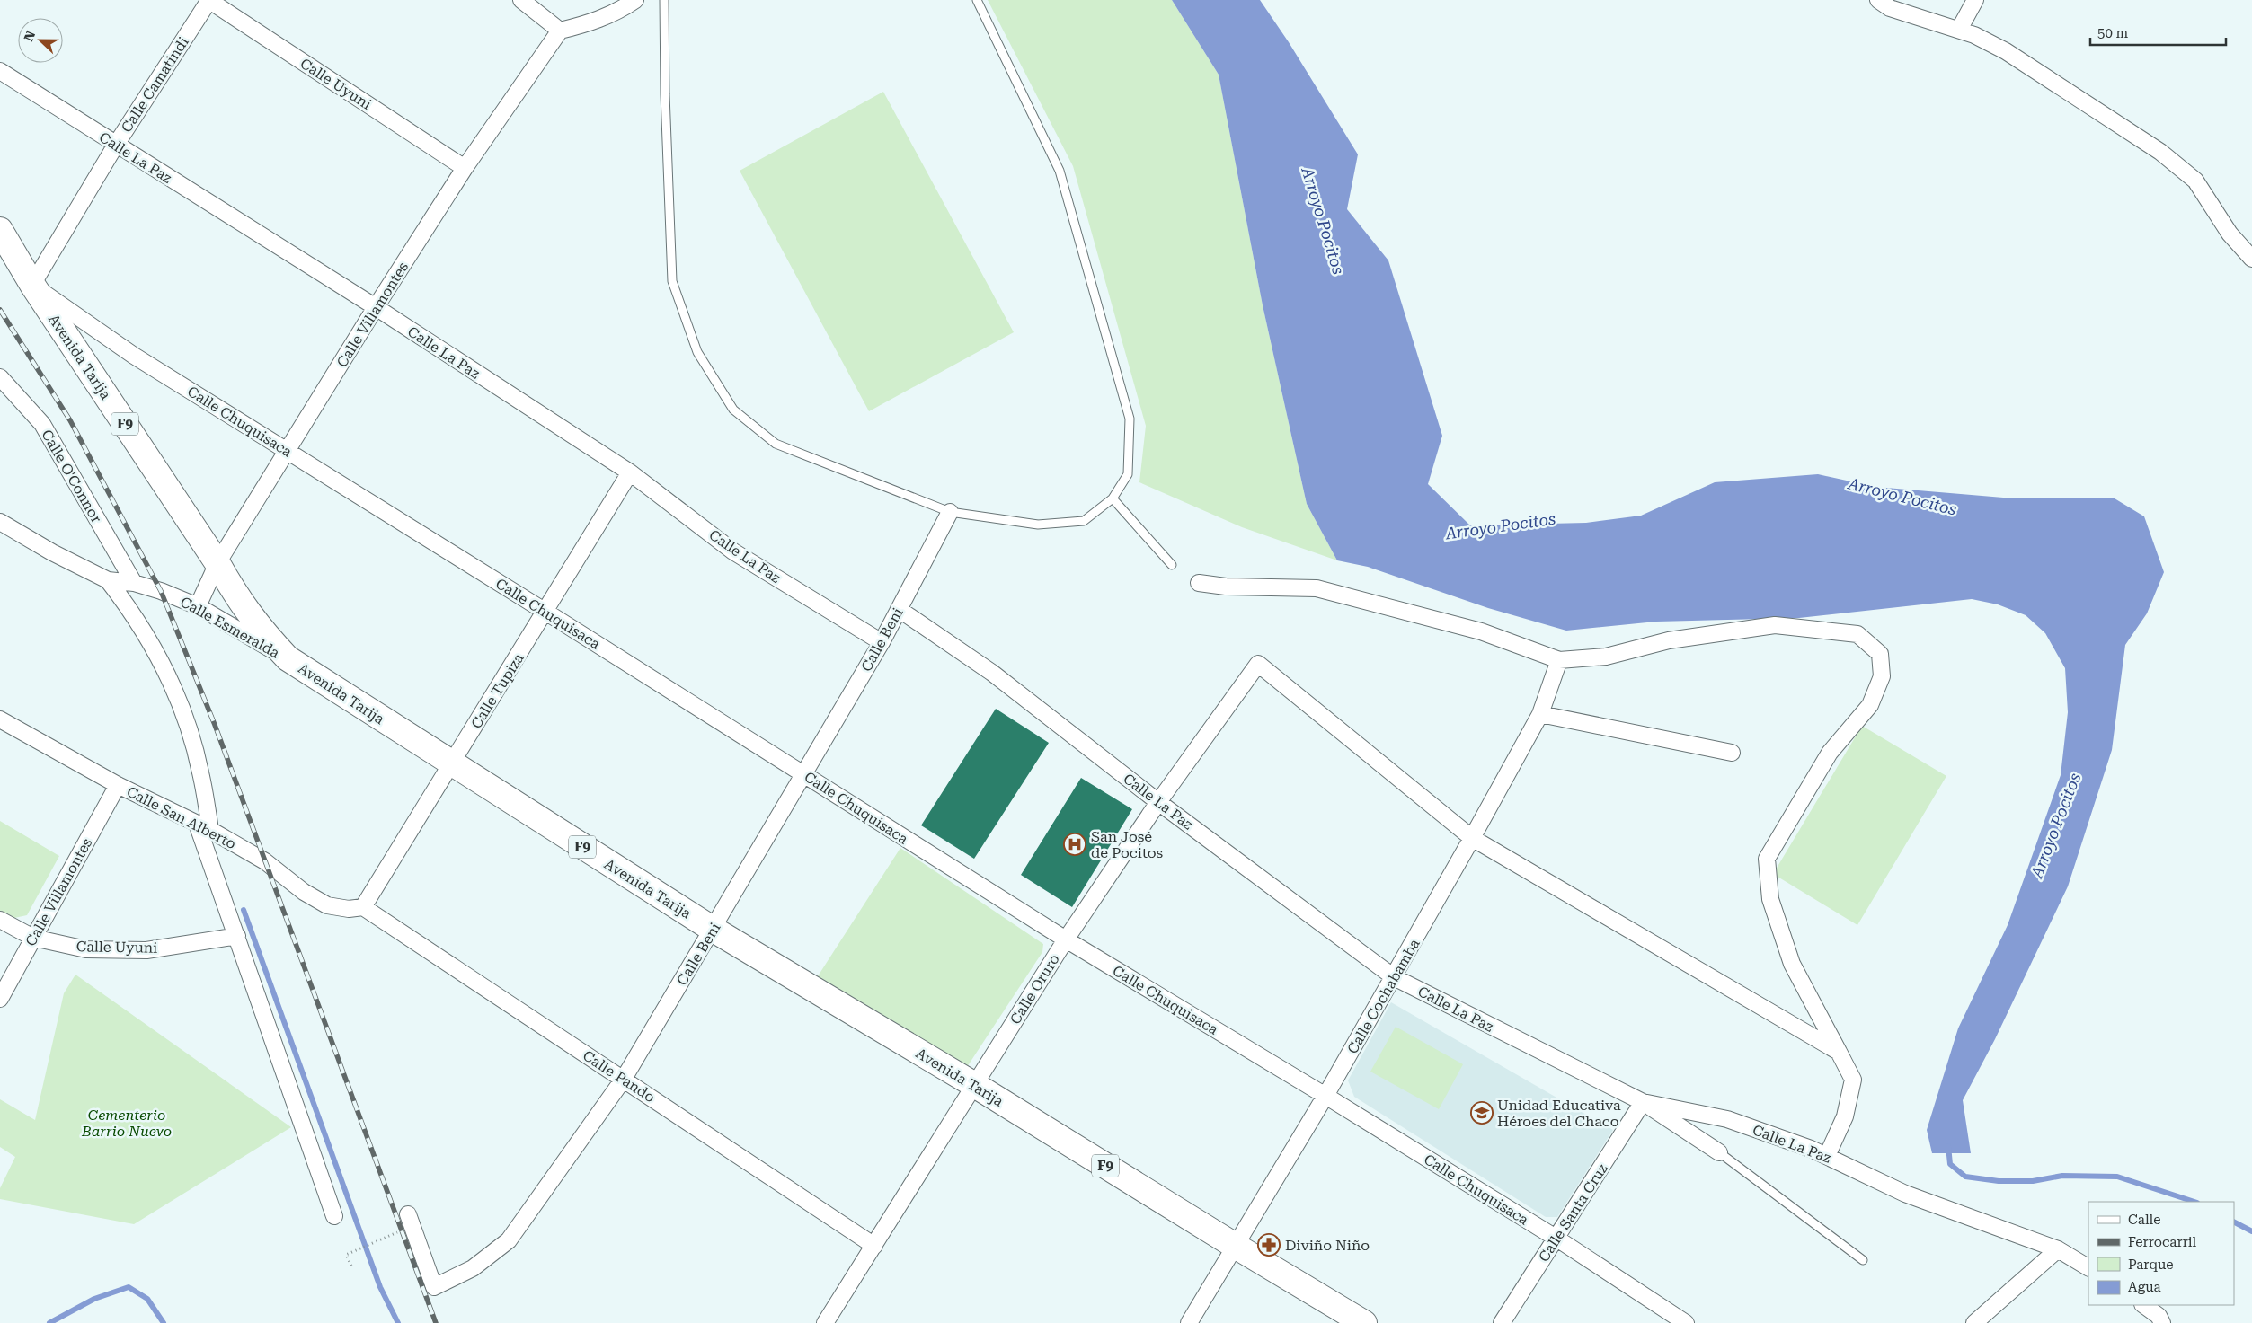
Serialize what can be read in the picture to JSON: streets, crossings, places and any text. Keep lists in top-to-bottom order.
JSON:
{
  "streets": {
    "highway": ["Avenida Tarija", "F9"],
    "street": [
      "Calle Uyuni",
      "Calle Camatindi",
      "Calle La Paz",
      "Calle Villamontes",
      "Calle Chuquisaca",
      "Calle O'Connor",
      "Calle Esmeralda",
      "Calle Beni",
      "Calle Tupiza",
      "Calle San Alberto",
      "Calle Oruro",
      "Calle Cochabamba",
      "Calle Pando",
      "Calle Santa Cruz"
    ]
  },
  "crossings": [
    ["Calle Uyuni", "Calle Camatindi"],
    ["Calle Uyuni", "Calle Villamontes"],
    ["Calle Camatindi", "Calle La Paz"],
    ["Calle Camatindi", "Avenida Tarija"],
    ["Calle Camatindi", "Calle Chuquisaca"],
    ["Calle La Paz", "Calle Villamontes"],
    ["Calle La Paz", "Calle Beni"],
    ["Calle La Paz", "Calle Tupiza"],
    ["Calle La Paz", "Calle Oruro"],
    ["Calle La Paz", "Calle Cochabamba"],
    ["Calle La Paz", "Calle Santa Cruz"],
    ["Calle Villamontes", "Avenida Tarija"],
    ["Calle Villamontes", "Calle Chuquisaca"],
    ["Calle Villamontes", "Calle Esmeralda"],
    ["Calle Villamontes", "Calle San Alberto"],
    ["Avenida Tarija", "Calle Chuquisaca"],
    ["Avenida Tarija", "Calle Esmeralda"],
    ["Avenida Tarija", "Calle Beni"],
    ["Avenida Tarija", "Calle Tupiza"],
    ["Avenida Tarija", "Calle Oruro"],
    ["Avenida Tarija", "Calle Cochabamba"],
    ["Calle Chuquisaca", "Calle Beni"],
    ["Calle Chuquisaca", "Calle Tupiza"],
    ["Calle Chuquisaca", "Calle Oruro"],
    ["Calle Chuquisaca", "Calle Cochabamba"],
    ["Calle Chuquisaca", "Calle Santa Cruz"],
    ["Calle O'Connor", "Calle Esmeralda"],
    ["Calle Beni", "Calle Pando"],
    ["Calle Tupiza", "Calle San Alberto"],
    ["Calle Tupiza", "Calle Pando"],
    ["Calle San Alberto", "Calle Pando"],
    ["Calle Oruro", "Calle Cochabamba"],
    ["Calle Oruro", "Calle Pando"]
  ],
  "water": ["Arroyo Pocitos"],
  "parks": ["Cementerio Barrio Nuevo"],
  "places": {
    "hospital": ["San José de Pocitos"],
    "school or university": ["Unidad Educativa Héroes del Chaco"],
    "pharmacy": ["Diviño Niño"]
  },
  "legend": [
    "Calle",
    "Ferrocarril",
    "Parque",
    "Agua"
  ],
  "scale_bar": "50 m",
  "north": "left"
}
